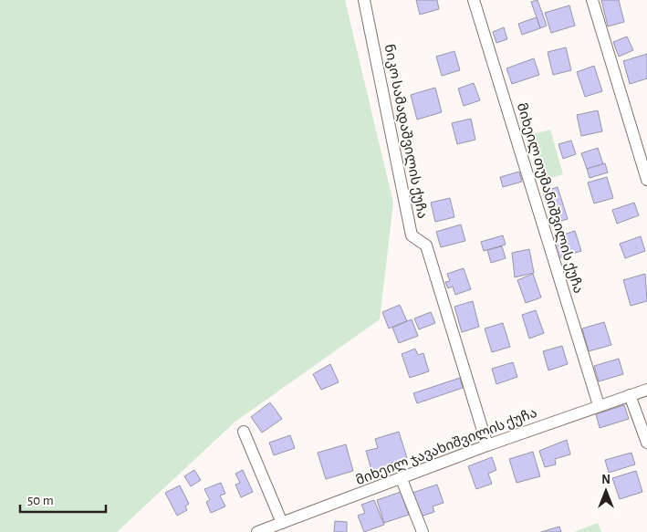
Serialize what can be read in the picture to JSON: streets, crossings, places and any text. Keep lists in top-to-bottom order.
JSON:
{
  "streets": {
    "street": ["ნიკო სამადაშვილის ქუჩა", "მიხეილ თუმანიშვილის ქუჩა", "მიხეილ ჯავახიშვილის ქუჩა"]
  },
  "crossings": [
    ["ნიკო სამადაშვილის ქუჩა", "მიხეილ ჯავახიშვილის ქუჩა"],
    ["მიხეილ თუმანიშვილის ქუჩა", "მიხეილ ჯავახიშვილის ქუჩა"]
  ],
  "scale_bar": "50 m",
  "north": "top"
}
